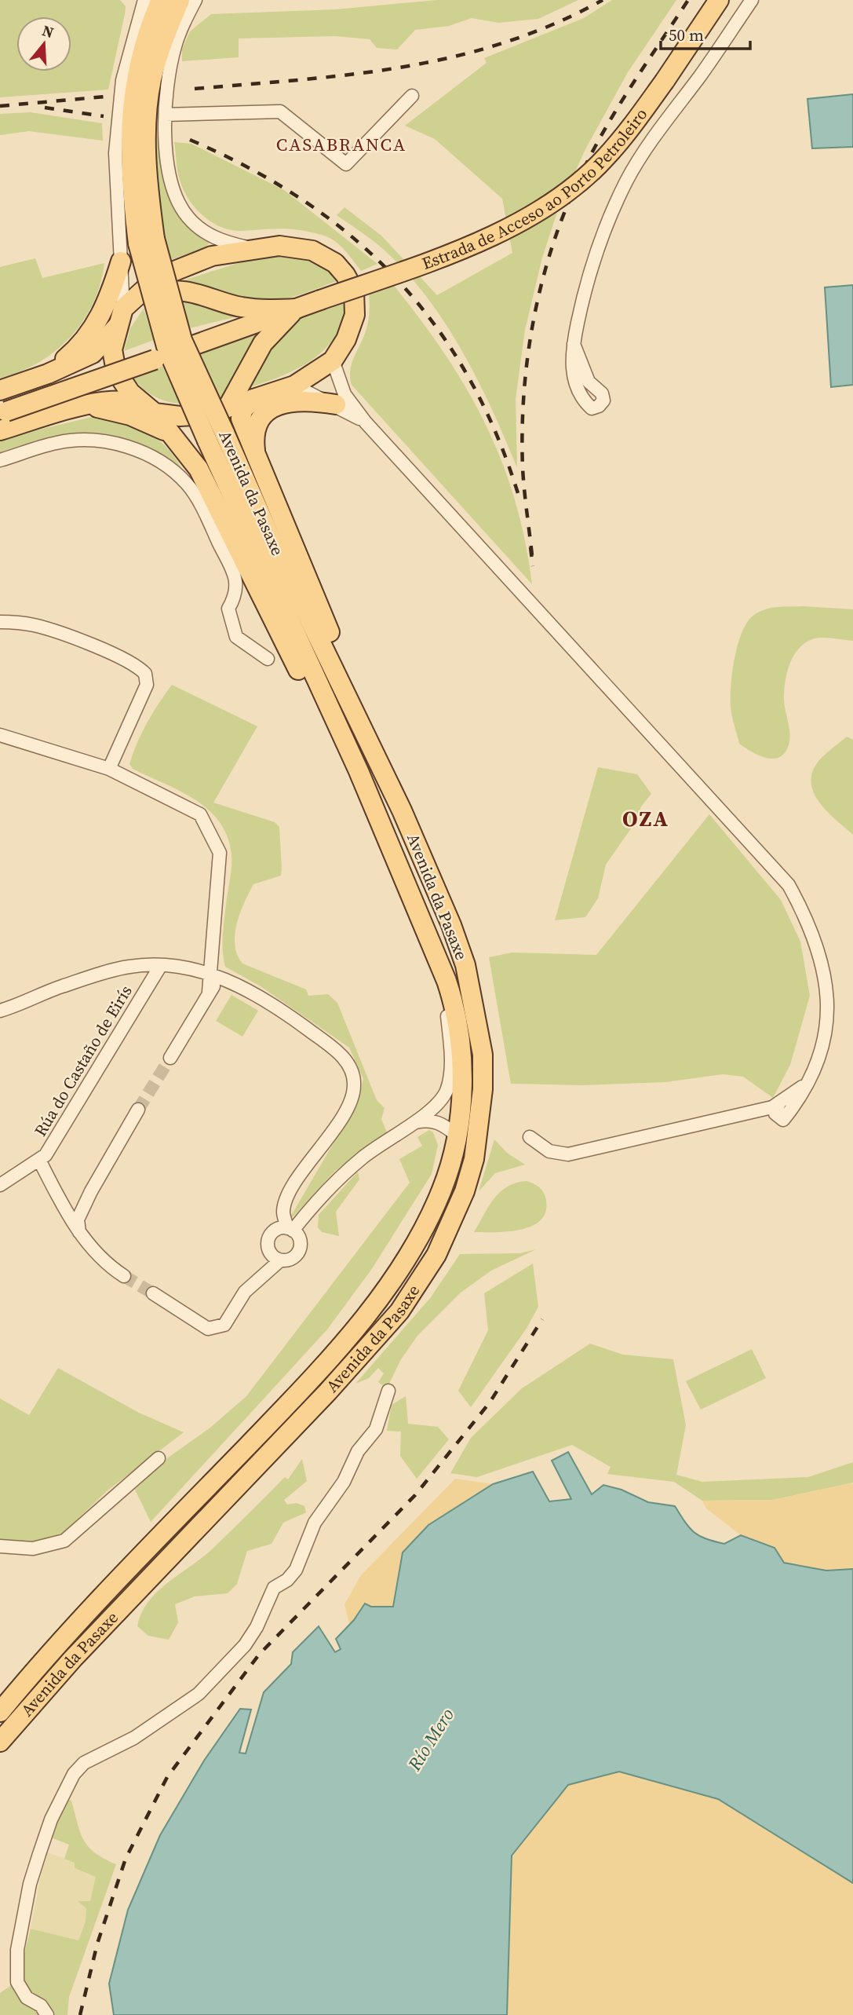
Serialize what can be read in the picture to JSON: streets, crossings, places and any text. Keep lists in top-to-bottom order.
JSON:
{
  "streets": {
    "main road": ["Estrada de Acceso ao Porto Petroleiro", "Avenida da Pasaxe"],
    "street": ["Rúa do Castaño de Eirís"]
  },
  "districts": ["CASABRANCA", "OZA"],
  "water": ["Río Mero"],
  "scale_bar": "50 m",
  "north": "top"
}
